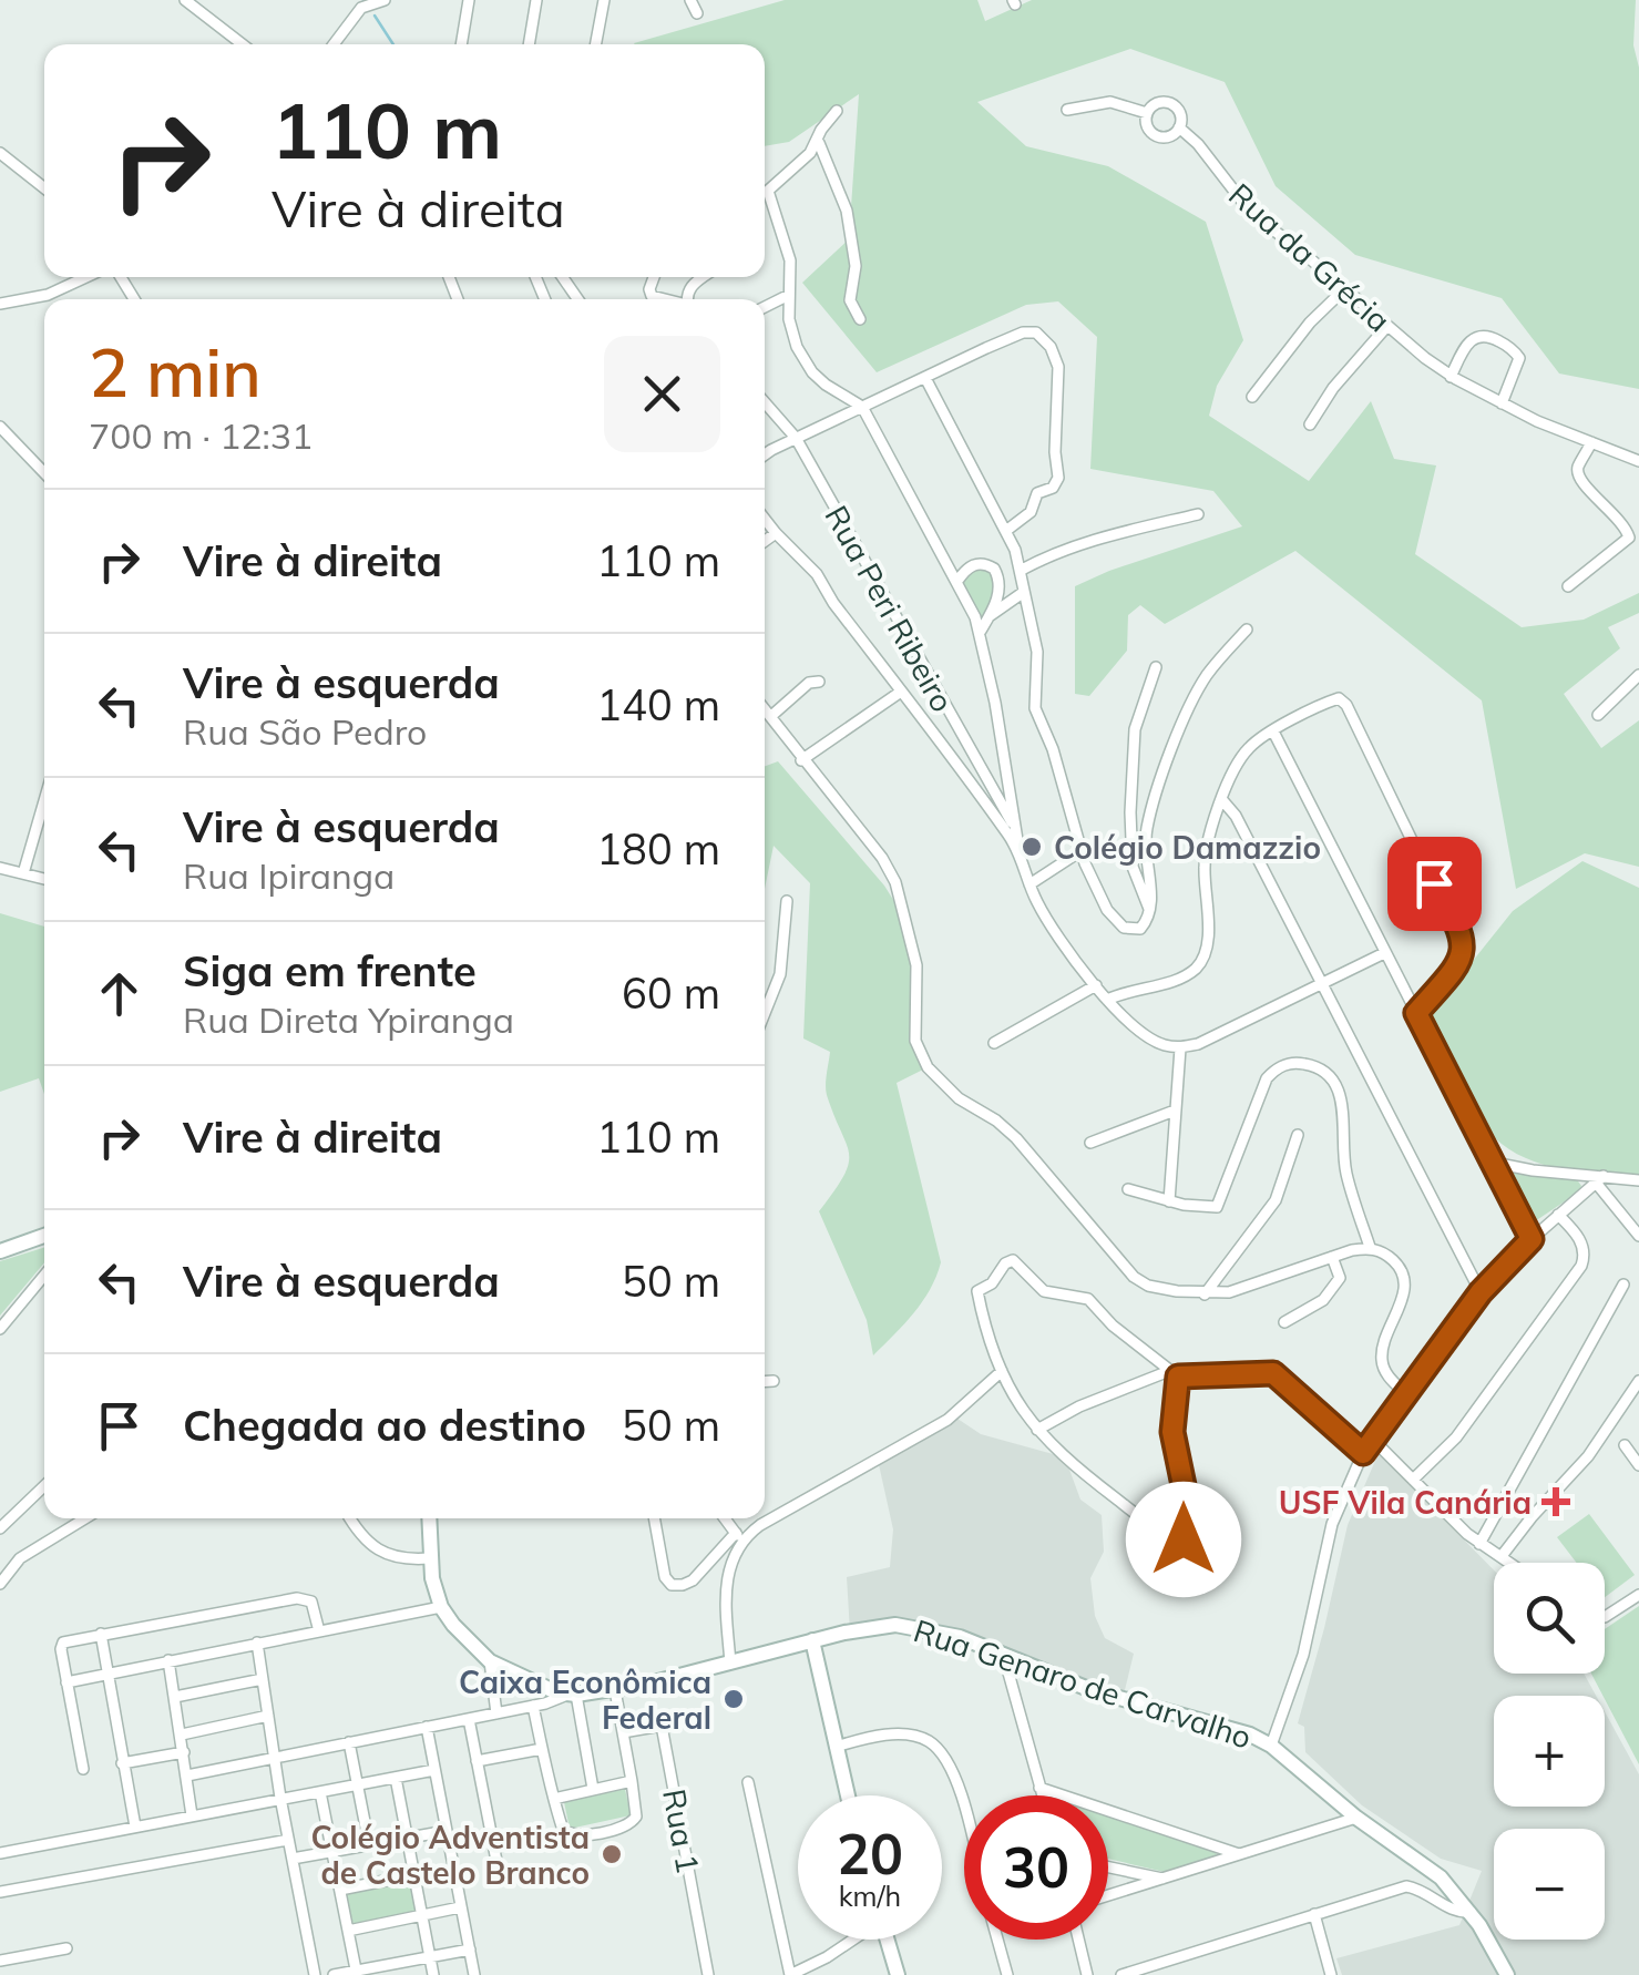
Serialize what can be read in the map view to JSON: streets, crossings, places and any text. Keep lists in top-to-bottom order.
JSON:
{
  "streets": {
    "main road": ["Rua Genaro de Carvalho"],
    "street": ["Rua da Grécia", "Rua Peri Ribeiro", "Rua 1"]
  },
  "places": {
    "other": ["Colégio Damazzio", "Caixa Econômica Federal", "Colégio Adventista de Castelo Branco"],
    "health": ["USF Vila Canária"]
  },
  "page": {
    "turn": ["110 m", "Vire à direita"],
    "heading": ["2 min", "700 m · 12:31"],
    "list": [
      {
        "name": "Vire à direita",
        "value": "110 m"
      },
      {
        "name": "Vire à esquerda",
        "note": "Rua São Pedro",
        "value": "140 m"
      },
      {
        "name": "Vire à esquerda",
        "note": "Rua Ipiranga",
        "value": "180 m"
      },
      {
        "name": "Siga em frente",
        "note": "Rua Direta Ypiranga",
        "value": "60 m"
      },
      {
        "name": "Vire à direita",
        "value": "110 m"
      },
      {
        "name": "Vire à esquerda",
        "value": "50 m"
      },
      {
        "name": "Chegada ao destino",
        "value": "50 m"
      }
    ],
    "map_buttons": ["+", "−"],
    "speed": "20 km/h",
    "limit": "30"
  }
}
